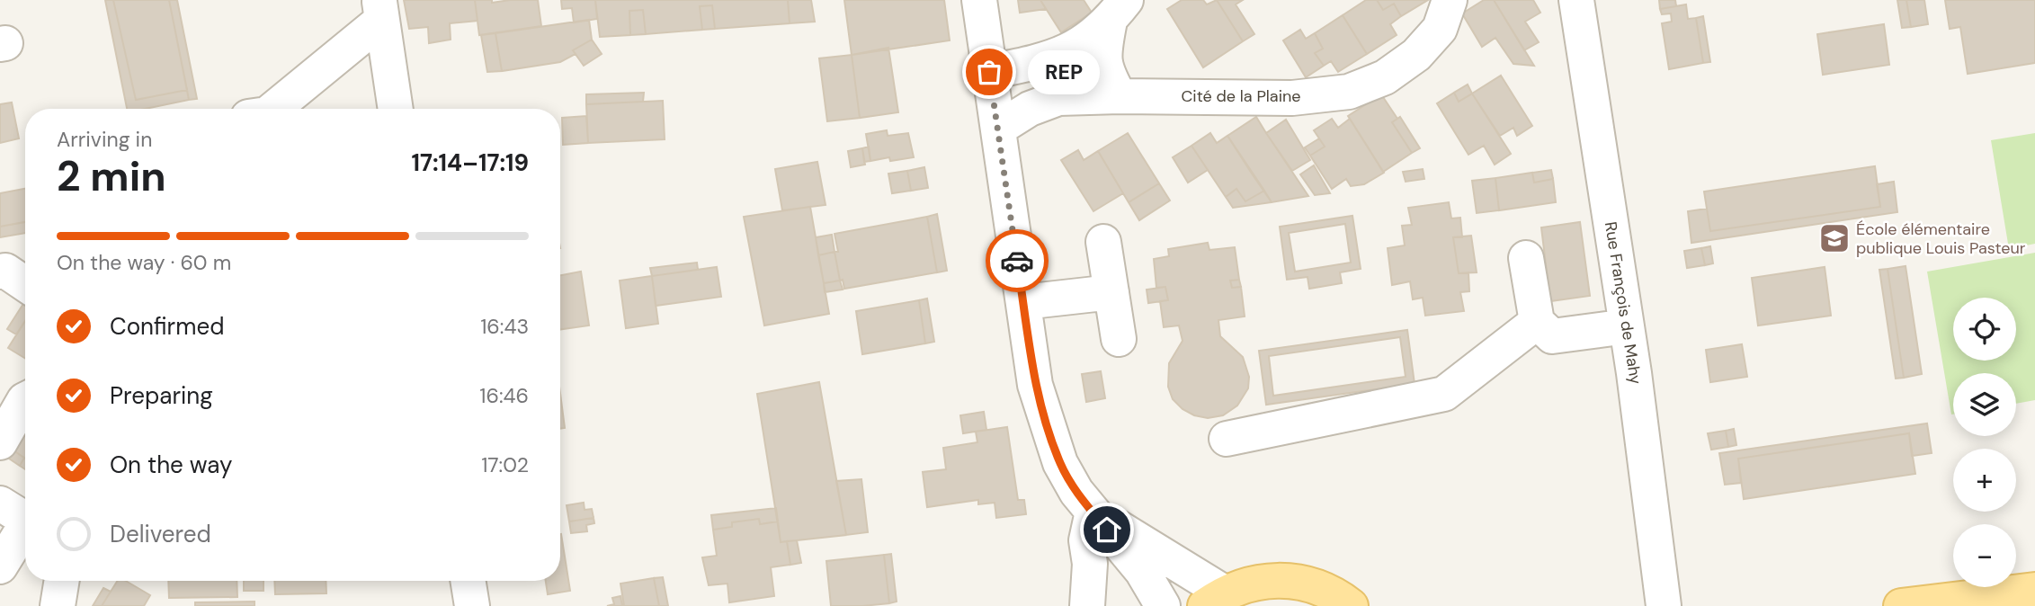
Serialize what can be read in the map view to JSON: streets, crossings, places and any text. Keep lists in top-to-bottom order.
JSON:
{
  "streets": {
    "street": ["Cité de la Plaine", "Rue François de Mahy"]
  },
  "places": {
    "other": ["REP"],
    "school or university": ["École élémentaire publique Louis Pasteur"]
  },
  "page": {
    "bubble": "REP",
    "heading": ["2 min", "Arriving in", "17:14–17:19"],
    "bar": "On the way · 60 m",
    "list": [
      ["Confirmed", "16:43"],
      ["Preparing", "16:46"],
      ["On the way", "17:02"],
      "Delivered"
    ],
    "map_buttons": ["+", "−"]
  }
}
